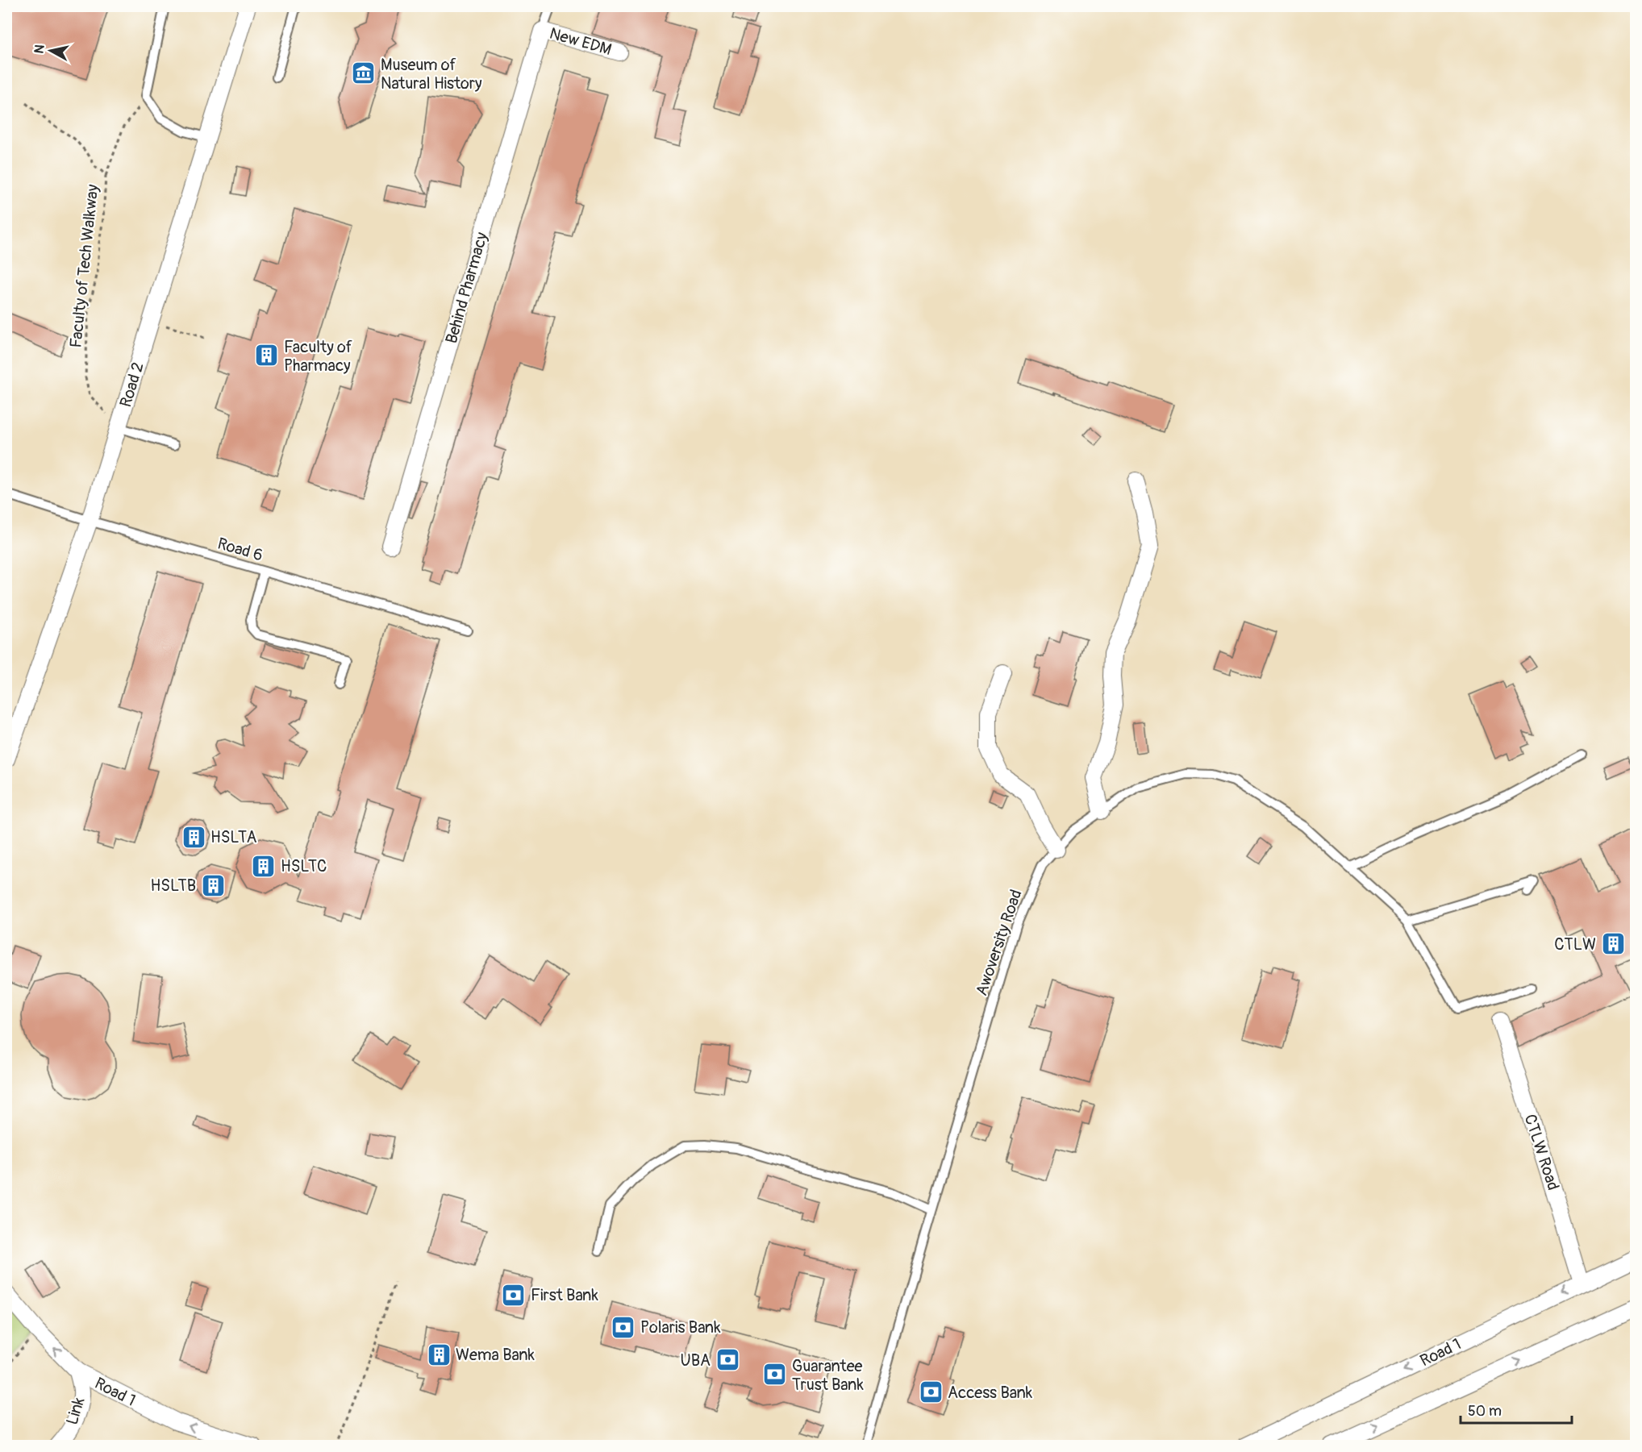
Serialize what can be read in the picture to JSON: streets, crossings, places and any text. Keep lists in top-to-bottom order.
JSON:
{
  "streets": {
    "street": [
      "New EDM",
      "Behind Pharmacy",
      "Road 2",
      "CTLW Road",
      "Road 1",
      "Link"
    ],
    "lane": ["Road 6", "Awoversity Road"],
    "path": ["Faculty of Tech Walkway"]
  },
  "crossings": [
    ["New EDM", "Behind Pharmacy"],
    ["Faculty of Tech Walkway", "Road 2"],
    ["Road 2", "Road 6"],
    ["CTLW Road", "Road 1"],
    ["Road 1", "Link"]
  ],
  "places": {
    "museum": ["Museum of Natural History"],
    "building": [
      "Faculty of Pharmacy",
      "HSLTA",
      "HSLTC",
      "HSLTB",
      "CTLW",
      "Wema Bank"
    ],
    "bank": [
      "First Bank",
      "Polaris Bank",
      "UBA",
      "Guarantee Trust Bank",
      "Access Bank"
    ]
  },
  "scale_bar": "50 m",
  "north": "left"
}
